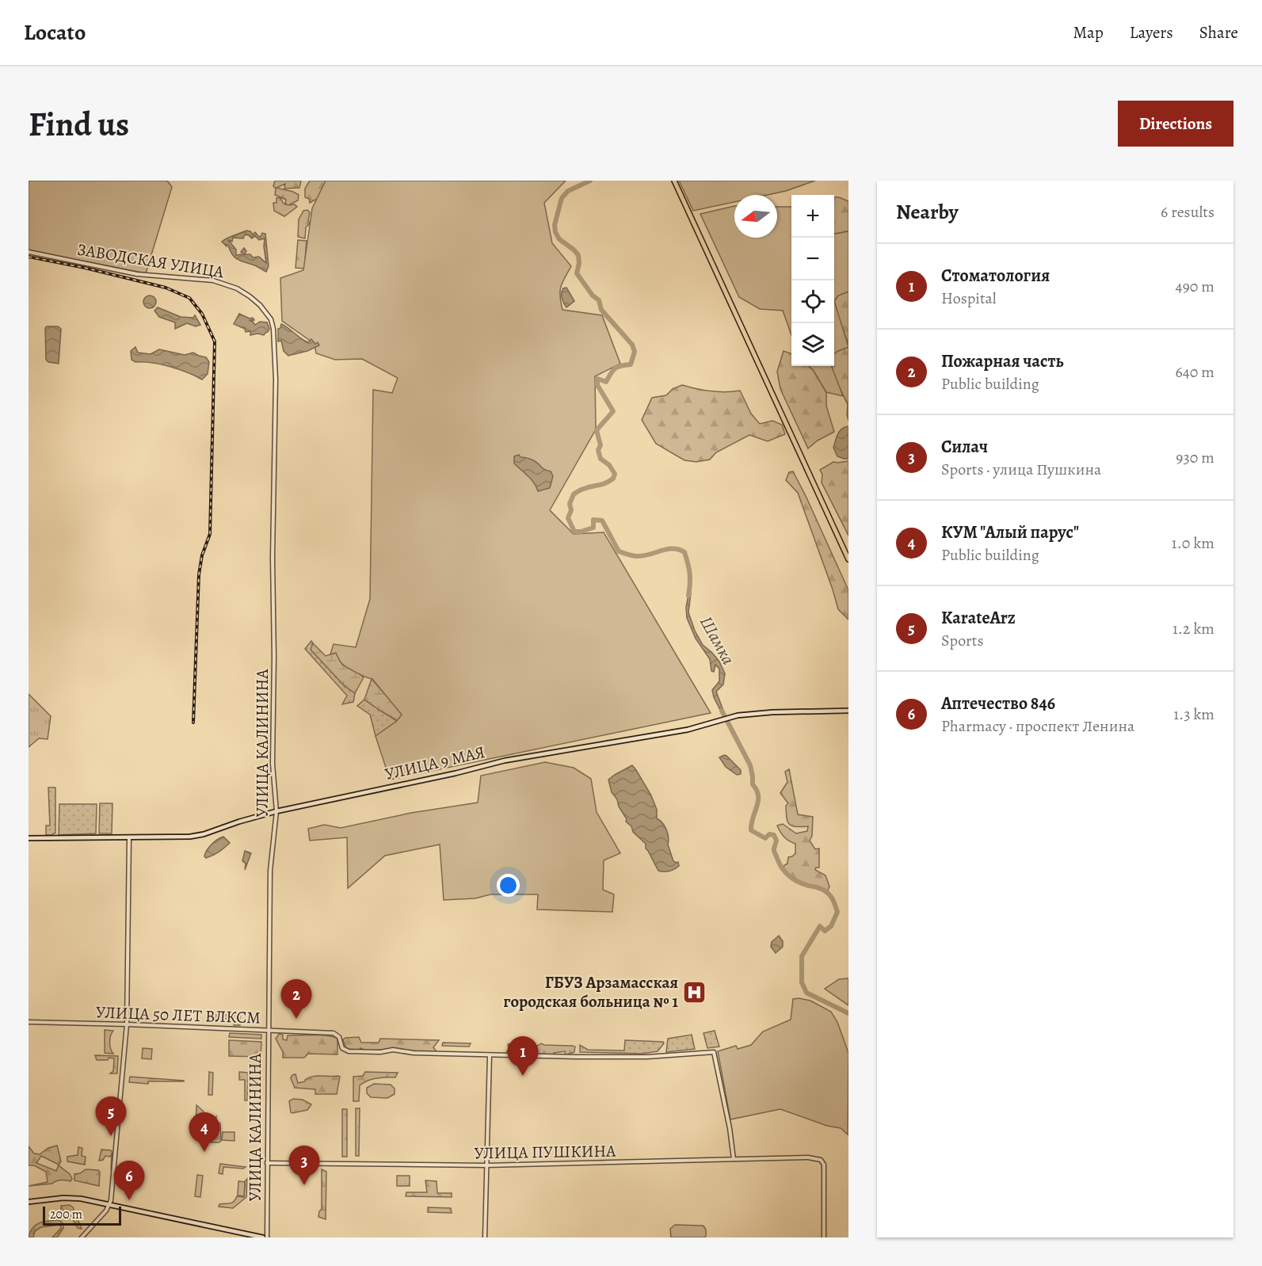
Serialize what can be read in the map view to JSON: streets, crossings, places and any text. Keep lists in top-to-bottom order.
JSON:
{
  "streets": {
    "main road": ["УЛИЦА 9 МАЯ"],
    "street": [
      "ЗАВОДСКАЯ УЛИЦА",
      "УЛИЦА КАЛИНИНА",
      "УЛИЦА 50 ЛЕТ ВЛКСМ",
      "УЛИЦА ПУШКИНА"
    ]
  },
  "crossings": [
    ["ЗАВОДСКАЯ УЛИЦА", "УЛИЦА КАЛИНИНА"],
    ["УЛИЦА КАЛИНИНА", "УЛИЦА 9 МАЯ"],
    ["УЛИЦА КАЛИНИНА", "УЛИЦА 50 ЛЕТ ВЛКСМ"],
    ["УЛИЦА КАЛИНИНА", "УЛИЦА ПУШКИНА"],
    ["УЛИЦА 50 ЛЕТ ВЛКСМ", "УЛИЦА ПУШКИНА"]
  ],
  "water": ["Шамка"],
  "places": {
    "hospital": ["ГБУЗ Арзамасская городская больница № 1"]
  },
  "scale_bar": "200 m",
  "north": "left",
  "page": {
    "header": "Locato",
    "nav": ["Map", "Layers", "Share"],
    "buttons": "Directions",
    "title": "Find us",
    "heading": ["Nearby", "6 results"],
    "map_buttons": ["+", "−"],
    "list": [
      {
        "mark": "1",
        "name": "Стоматология",
        "note": "Hospital",
        "value": "490 m"
      },
      {
        "mark": "2",
        "name": "Пожарная часть",
        "note": "Public building",
        "value": "640 m"
      },
      {
        "mark": "3",
        "name": "Силач",
        "note": "Sports · улица Пушкина",
        "value": "930 m"
      },
      {
        "mark": "4",
        "name": "КУМ \"Алый парус\"",
        "note": "Public building",
        "value": "1.0 km"
      },
      {
        "mark": "5",
        "name": "KarateArz",
        "note": "Sports",
        "value": "1.2 km"
      },
      {
        "mark": "6",
        "name": "Аптечество 846",
        "note": "Pharmacy · проспект Ленина",
        "value": "1.3 km"
      }
    ],
    "pins": [
      "2",
      "1",
      "5",
      "4",
      "3",
      "6"
    ],
    "scale": "200 m"
  }
}
